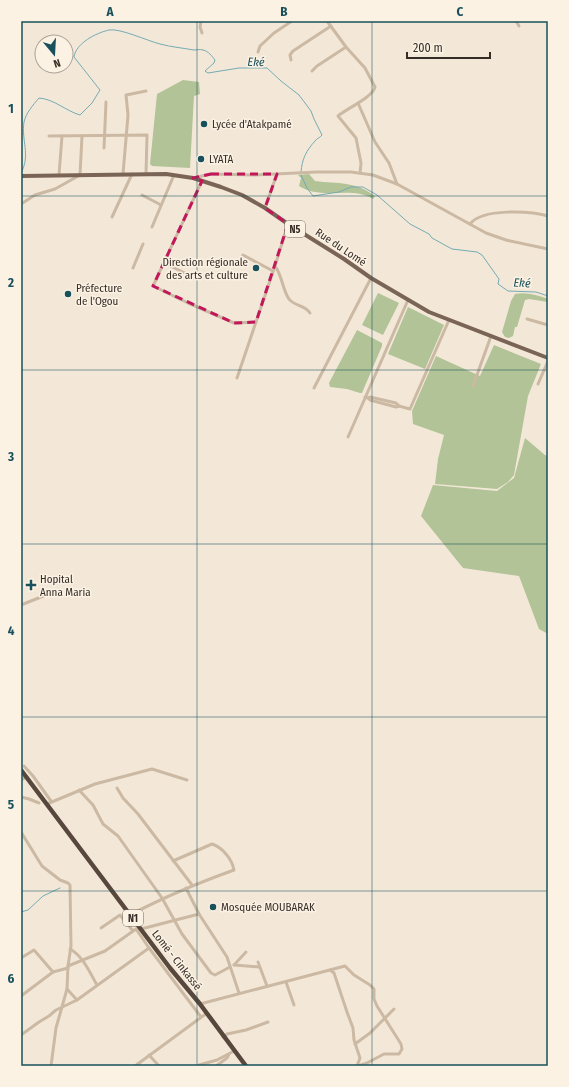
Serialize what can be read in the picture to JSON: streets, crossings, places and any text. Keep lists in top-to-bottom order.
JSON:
{
  "streets": {
    "highway": ["N1", "Lomé - Cinkassé"],
    "main road": ["N5", "Rue du Lomé"]
  },
  "water": ["Eké"],
  "places": {
    "other": [
      "Lycée d'Atakpamé",
      "LYATA",
      "Direction régionale des arts et culture",
      "Préfecture de l'Ogou",
      "Mosquée MOUBARAK"
    ],
    "health": ["Hopital Anna Maria"]
  },
  "scale_bar": "200 m",
  "north": "bottom",
  "grid": {
    "columns": ["A", "B", "C"],
    "rows": [
      "1",
      "2",
      "3",
      "4",
      "5",
      "6"
    ]
  }
}
